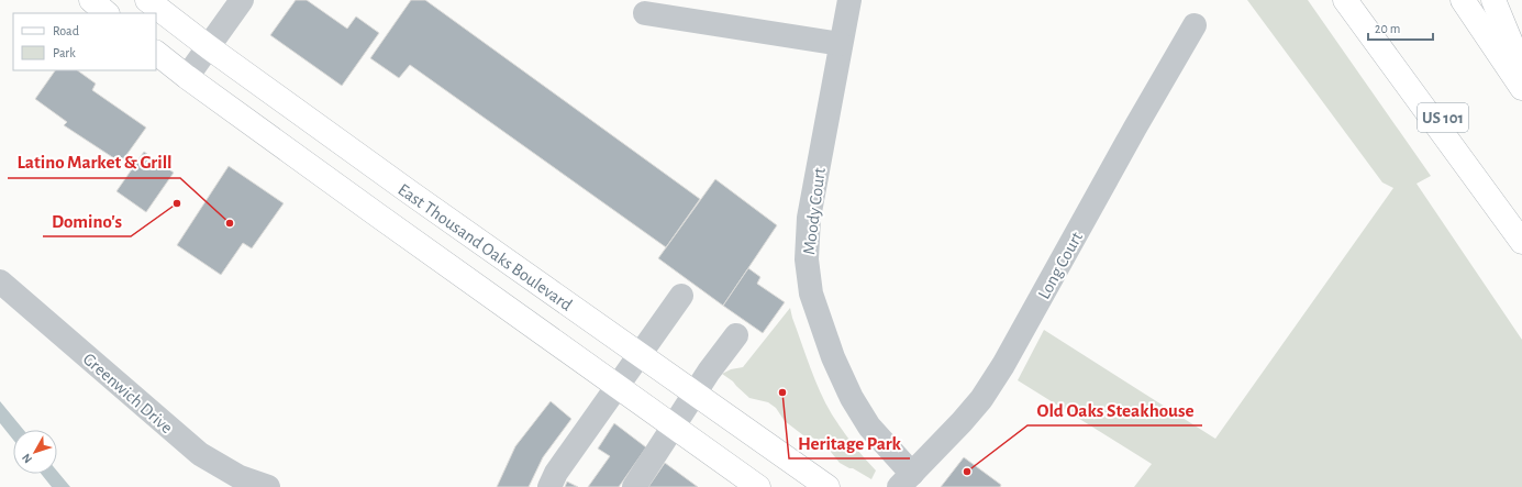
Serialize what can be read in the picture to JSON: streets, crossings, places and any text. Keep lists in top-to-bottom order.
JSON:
{
  "streets": {
    "main road": ["US 101", "East Thousand Oaks Boulevard"],
    "street": ["Moody Court", "Long Court", "Greenwich Drive"]
  },
  "crossings": [
    ["Moody Court", "Long Court"]
  ],
  "places": [
    "Domino's",
    "Latino Market & Grill",
    "Heritage Park",
    "Old Oaks Steakhouse"
  ],
  "legend": ["Road", "Park"],
  "scale_bar": "20 m",
  "north": "bottom left"
}
